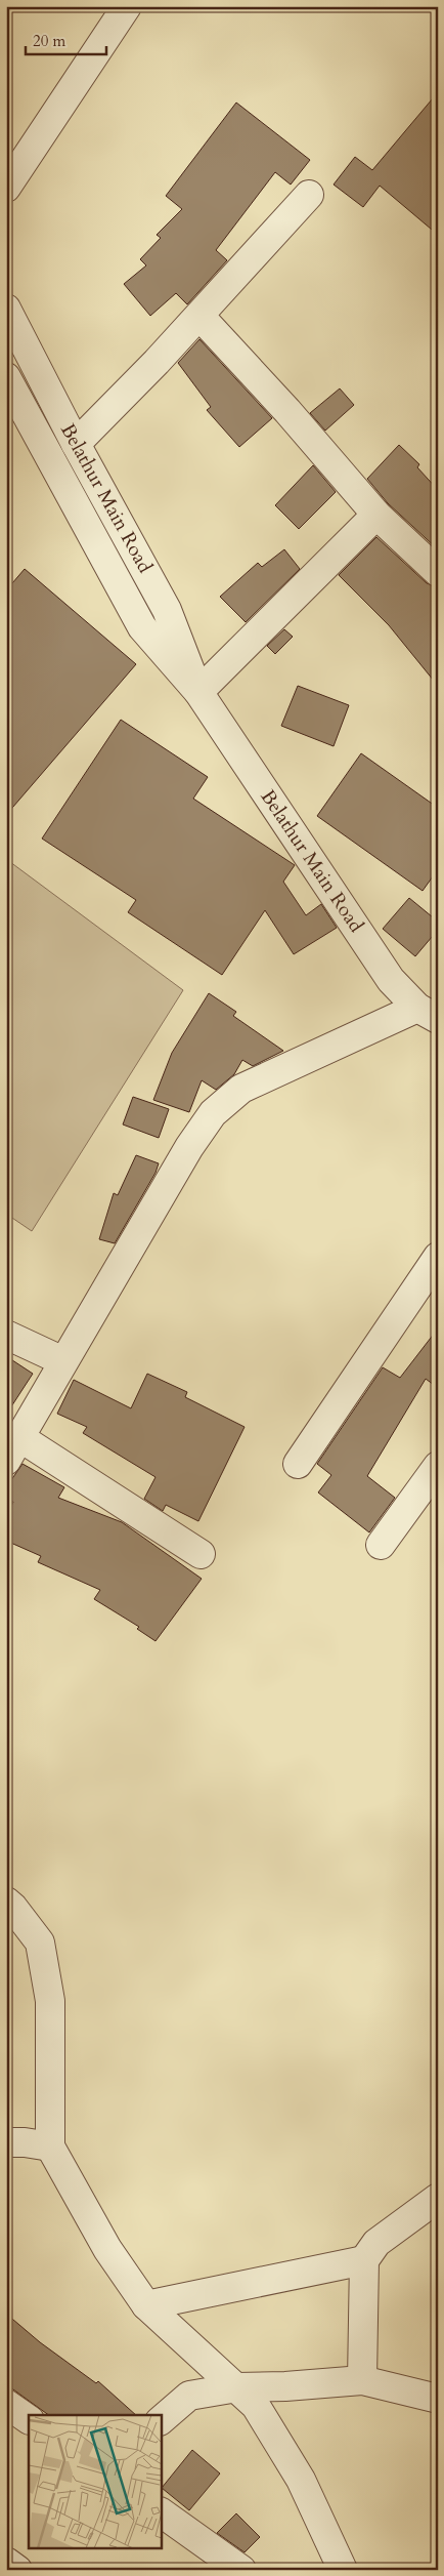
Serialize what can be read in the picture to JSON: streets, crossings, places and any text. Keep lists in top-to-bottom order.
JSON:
{
  "streets": {
    "street": ["Belathur Main Road"]
  },
  "scale_bar": "20 m"
}
